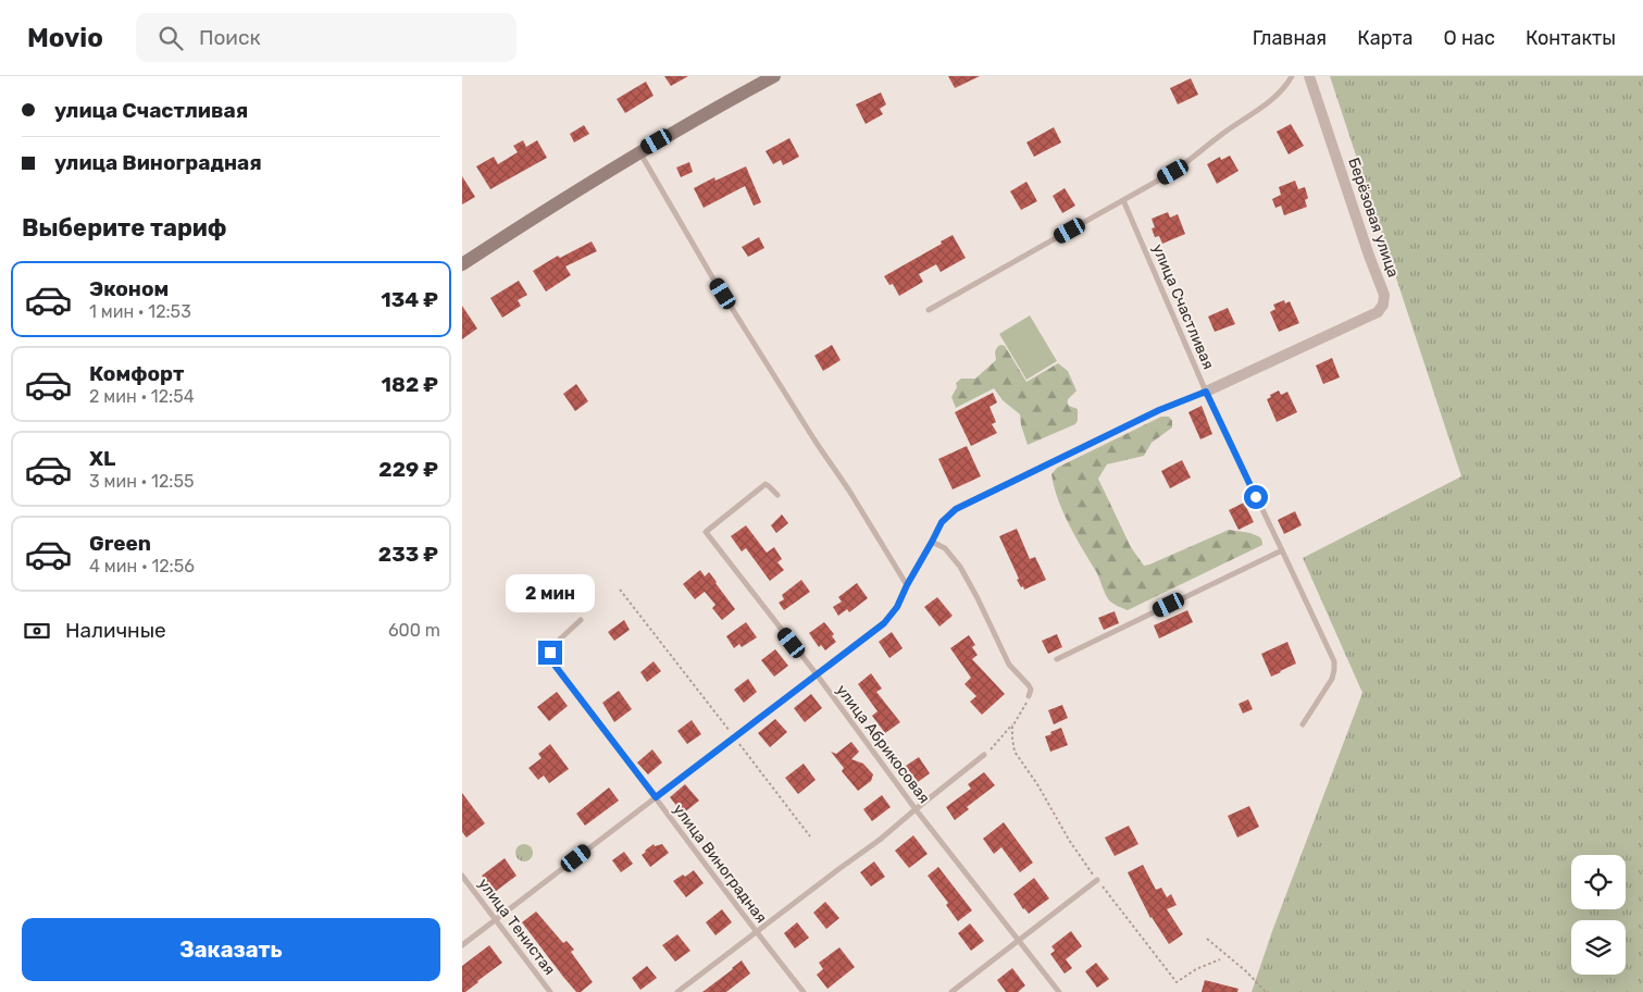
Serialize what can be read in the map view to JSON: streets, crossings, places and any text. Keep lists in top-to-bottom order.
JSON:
{
  "streets": {
    "street": ["Берёзовая улица"],
    "lane": [
      "улица Счастливая",
      "улица Абрикосовая",
      "улица Виноградная",
      "улица Тенистая"
    ]
  },
  "crossings": [
    ["Берёзовая улица", "улица Счастливая"]
  ],
  "page": {
    "header": "Movio",
    "search": "Поиск",
    "nav": [
      "Главная",
      "Карта",
      "О нас",
      "Контакты"
    ],
    "banner": ["улица Счастливая", "улица Виноградная"],
    "heading": "Выберите тариф",
    "list": [
      {
        "name": "Эконом",
        "note": "1 мин · 12:53",
        "value": "134 ₽"
      },
      {
        "name": "Комфорт",
        "note": "2 мин · 12:54",
        "value": "182 ₽"
      },
      {
        "name": "XL",
        "note": "3 мин · 12:55",
        "value": "229 ₽"
      },
      {
        "name": "Green",
        "note": "4 мин · 12:56",
        "value": "233 ₽"
      }
    ],
    "bubble": "2 мин",
    "pay": ["Наличные", "600 m"],
    "buttons": "Заказать"
  }
}
